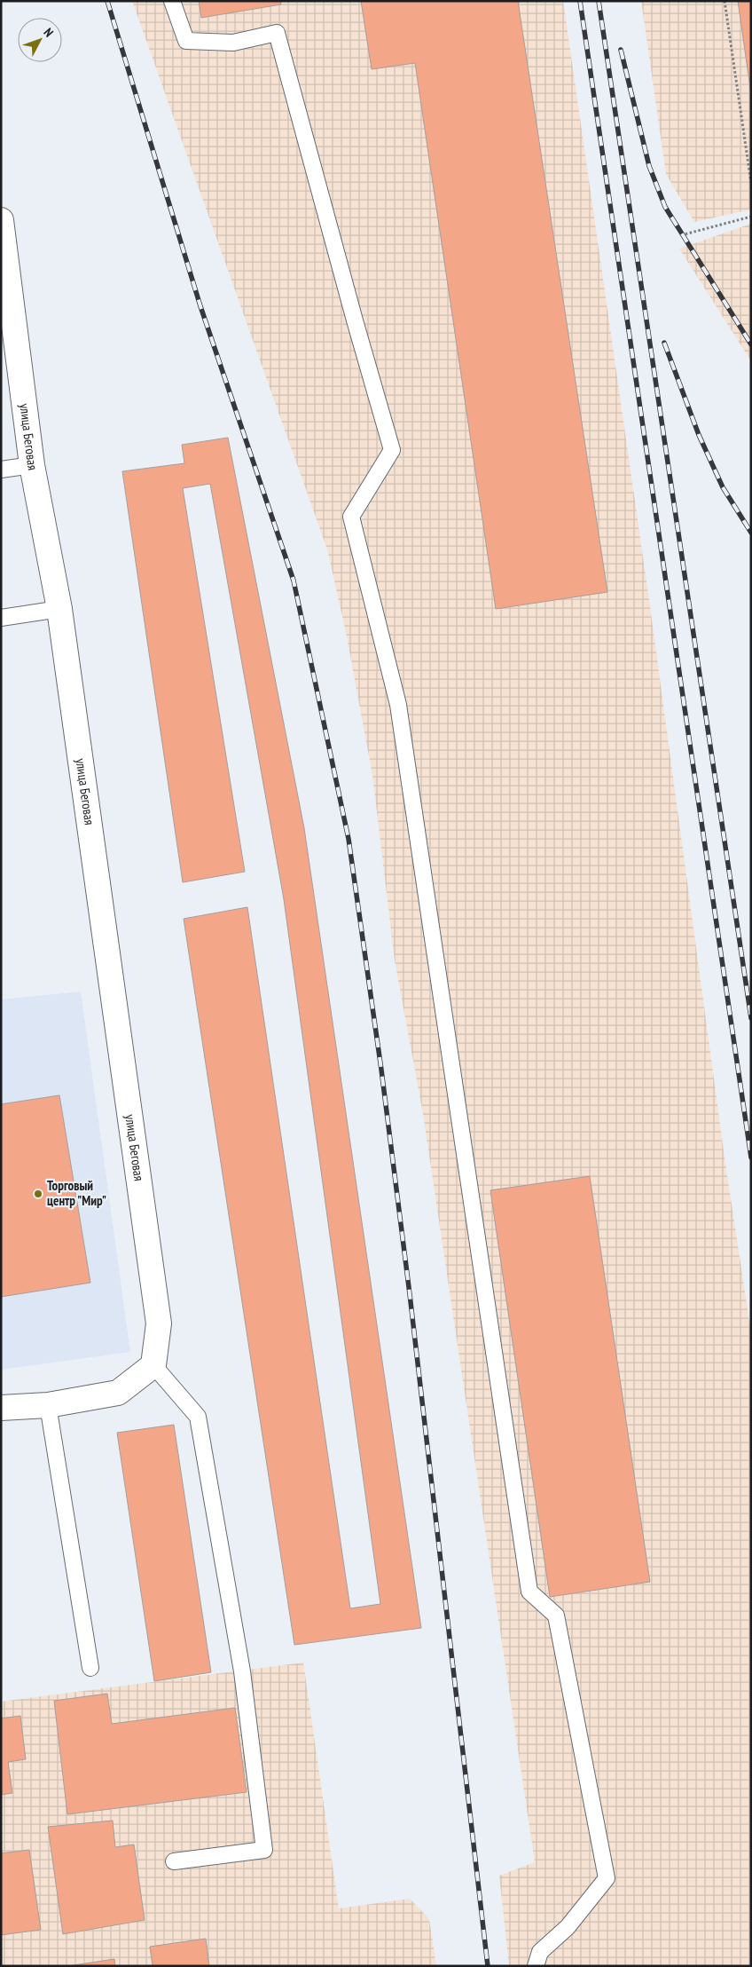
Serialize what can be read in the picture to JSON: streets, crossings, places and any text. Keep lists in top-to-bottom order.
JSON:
{
  "streets": {
    "street": ["улица Беговая"]
  },
  "places": ["Торговый центр \"Мир\""],
  "north": "top right"
}
